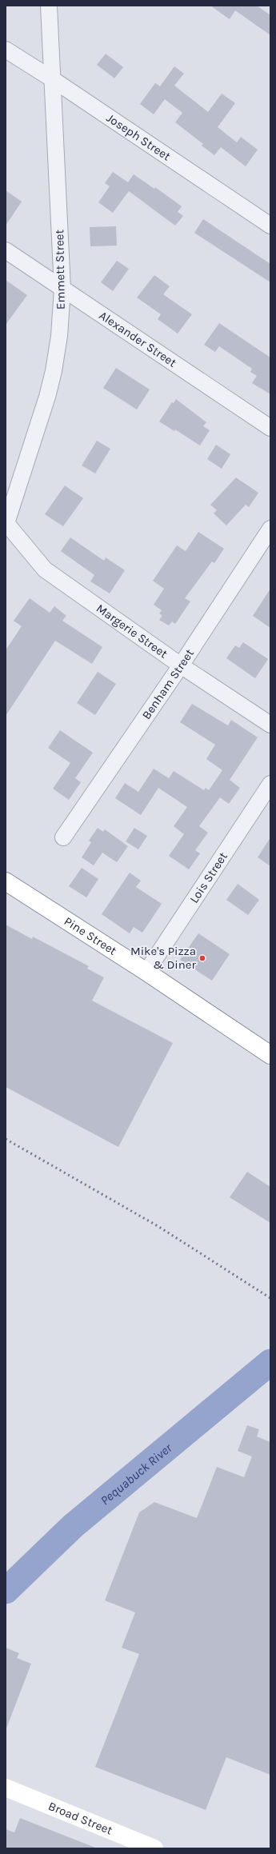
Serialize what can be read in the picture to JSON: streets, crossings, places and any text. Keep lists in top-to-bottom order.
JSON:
{
  "streets": {
    "main road": ["Pine Street", "Broad Street"],
    "street": [
      "Joseph Street",
      "Emmett Street",
      "Alexander Street",
      "Margerie Street",
      "Benham Street",
      "Lois Street"
    ]
  },
  "crossings": [
    ["Joseph Street", "Emmett Street"],
    ["Emmett Street", "Alexander Street"],
    ["Emmett Street", "Margerie Street"],
    ["Margerie Street", "Benham Street"],
    ["Lois Street", "Pine Street"]
  ],
  "water": ["Pequabuck River"],
  "places": ["Mike's Pizza & Diner"]
}
